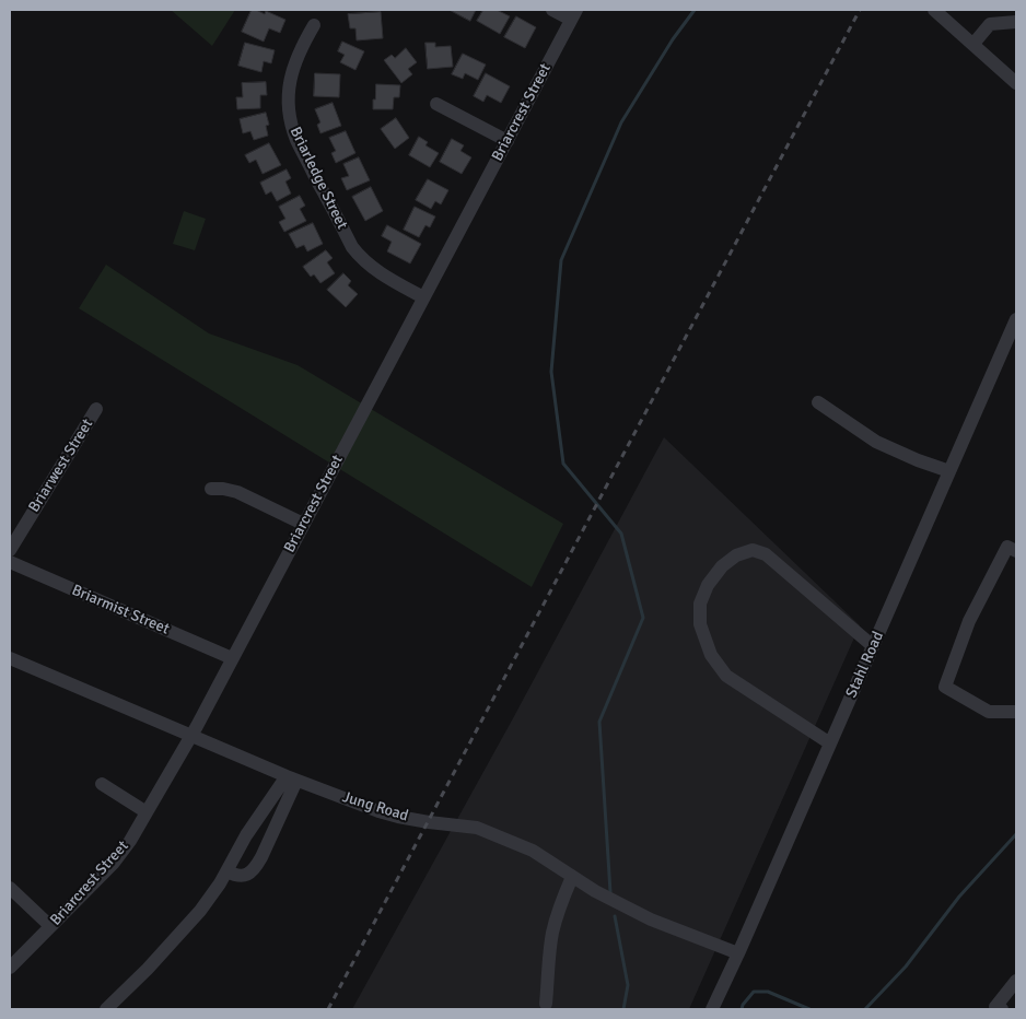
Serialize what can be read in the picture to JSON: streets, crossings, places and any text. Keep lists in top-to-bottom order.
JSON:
{
  "streets": {
    "street": [
      "Briarcrest Street",
      "Briarledge Street",
      "Briarwest Street",
      "Briarmist Street",
      "Stahl Road",
      "Jung Road"
    ]
  },
  "crossings": [
    ["Briarcrest Street", "Briarledge Street"],
    ["Briarcrest Street", "Briarmist Street"],
    ["Briarcrest Street", "Jung Road"],
    ["Stahl Road", "Jung Road"]
  ]
}
